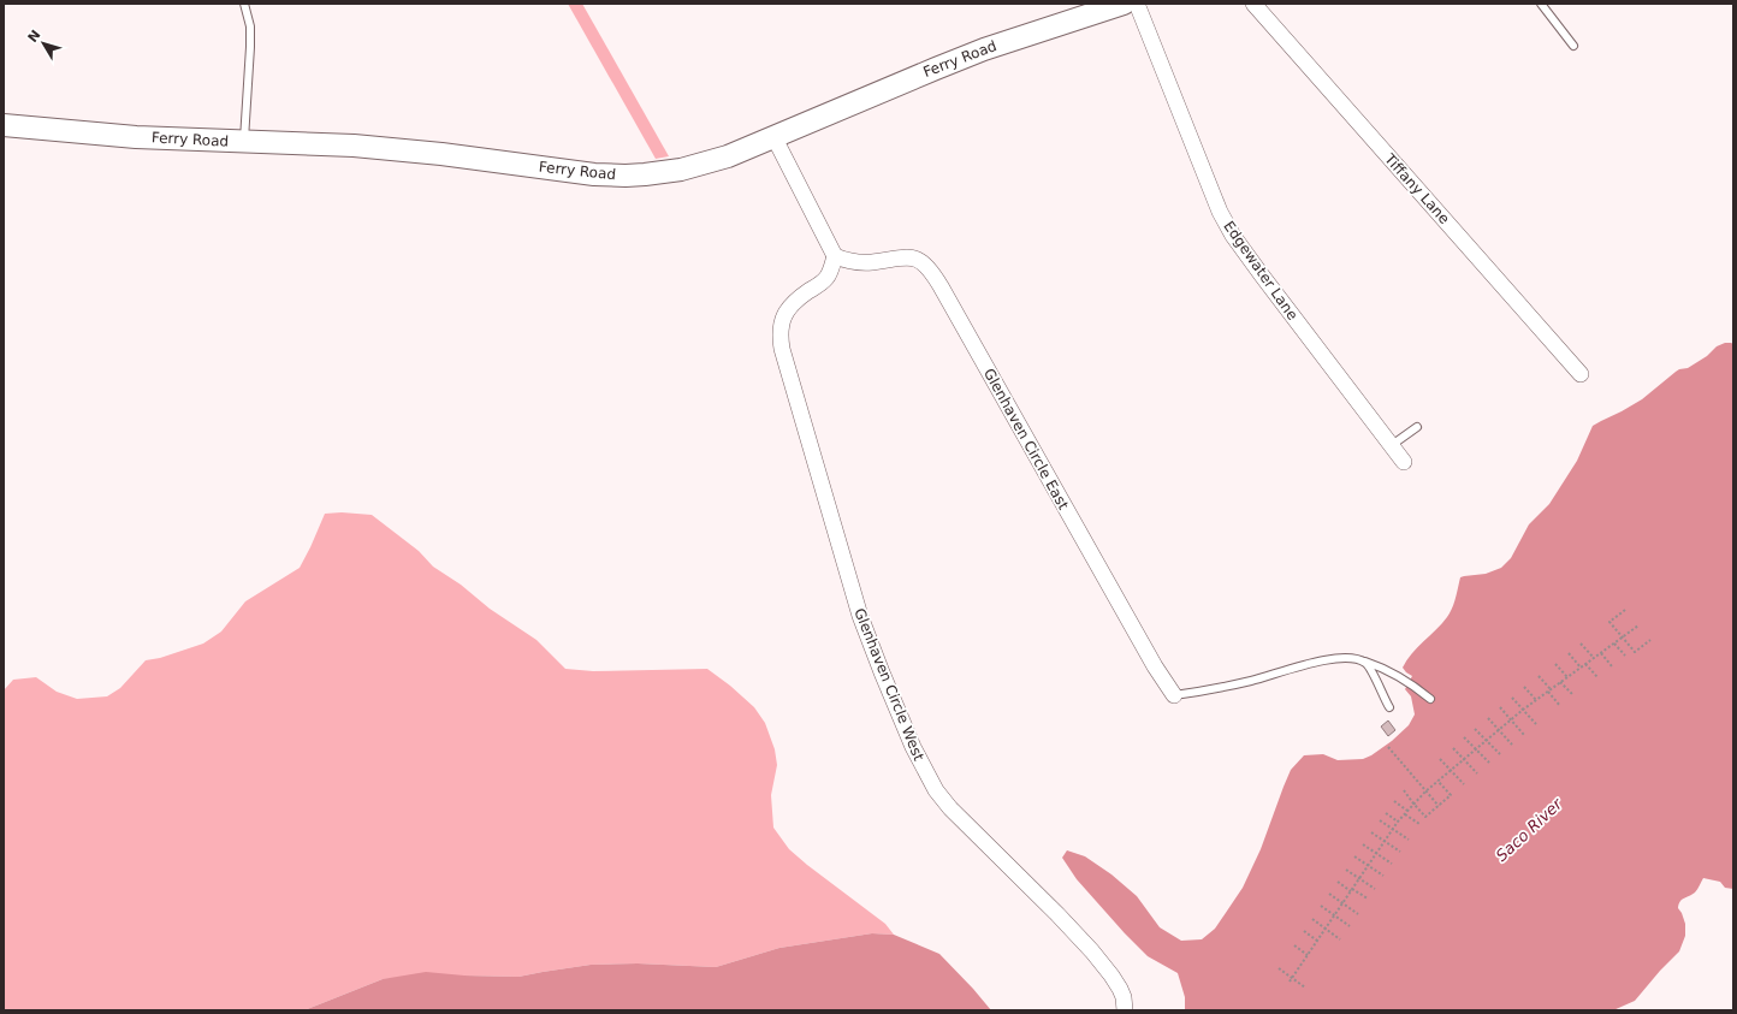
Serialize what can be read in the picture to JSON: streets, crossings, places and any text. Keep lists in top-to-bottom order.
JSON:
{
  "streets": {
    "main road": ["Ferry Road"],
    "street": [
      "Tiffany Lane",
      "Edgewater Lane",
      "Glenhaven Circle East",
      "Glenhaven Circle West"
    ]
  },
  "crossings": [
    ["Glenhaven Circle East", "Glenhaven Circle West"]
  ],
  "water": ["Saco River"],
  "north": "top left"
}
